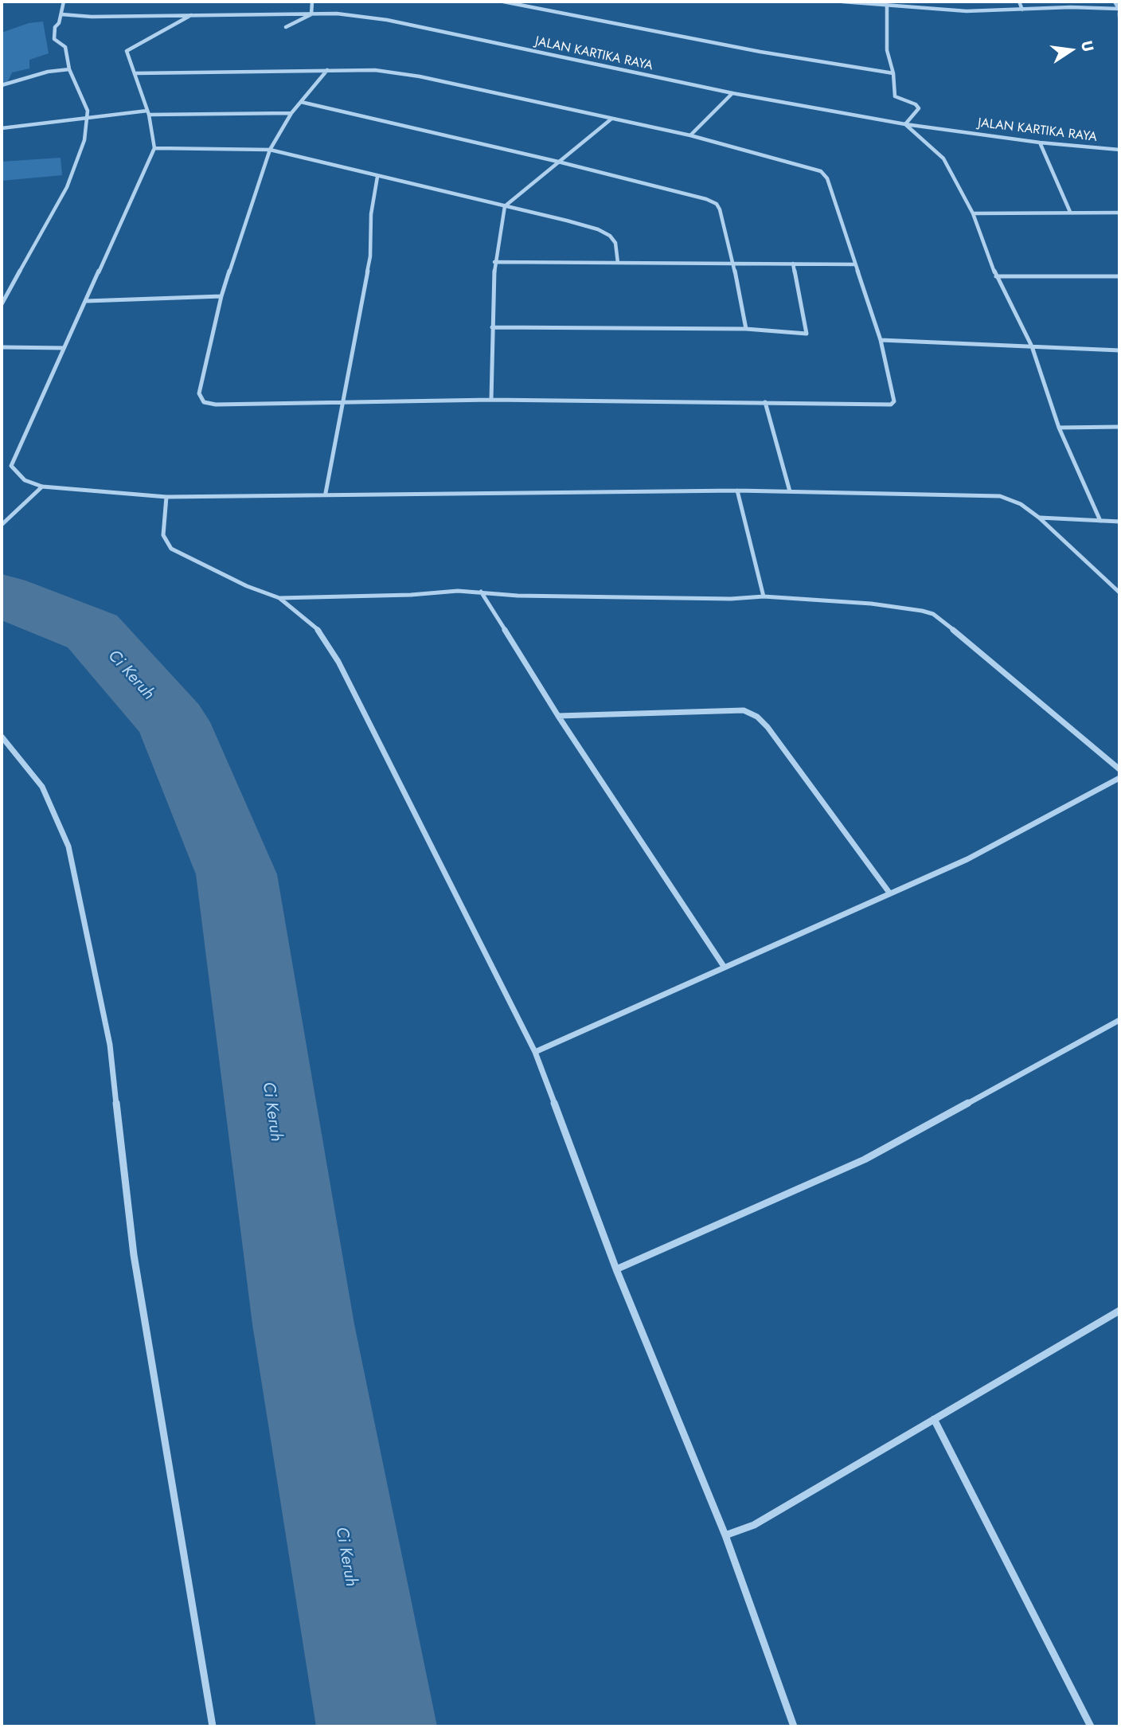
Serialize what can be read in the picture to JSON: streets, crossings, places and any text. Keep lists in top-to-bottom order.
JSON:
{
  "streets": {
    "street": ["JALAN KARTIKA RAYA"]
  },
  "water": ["Ci Keruh"],
  "north": "right"
}
